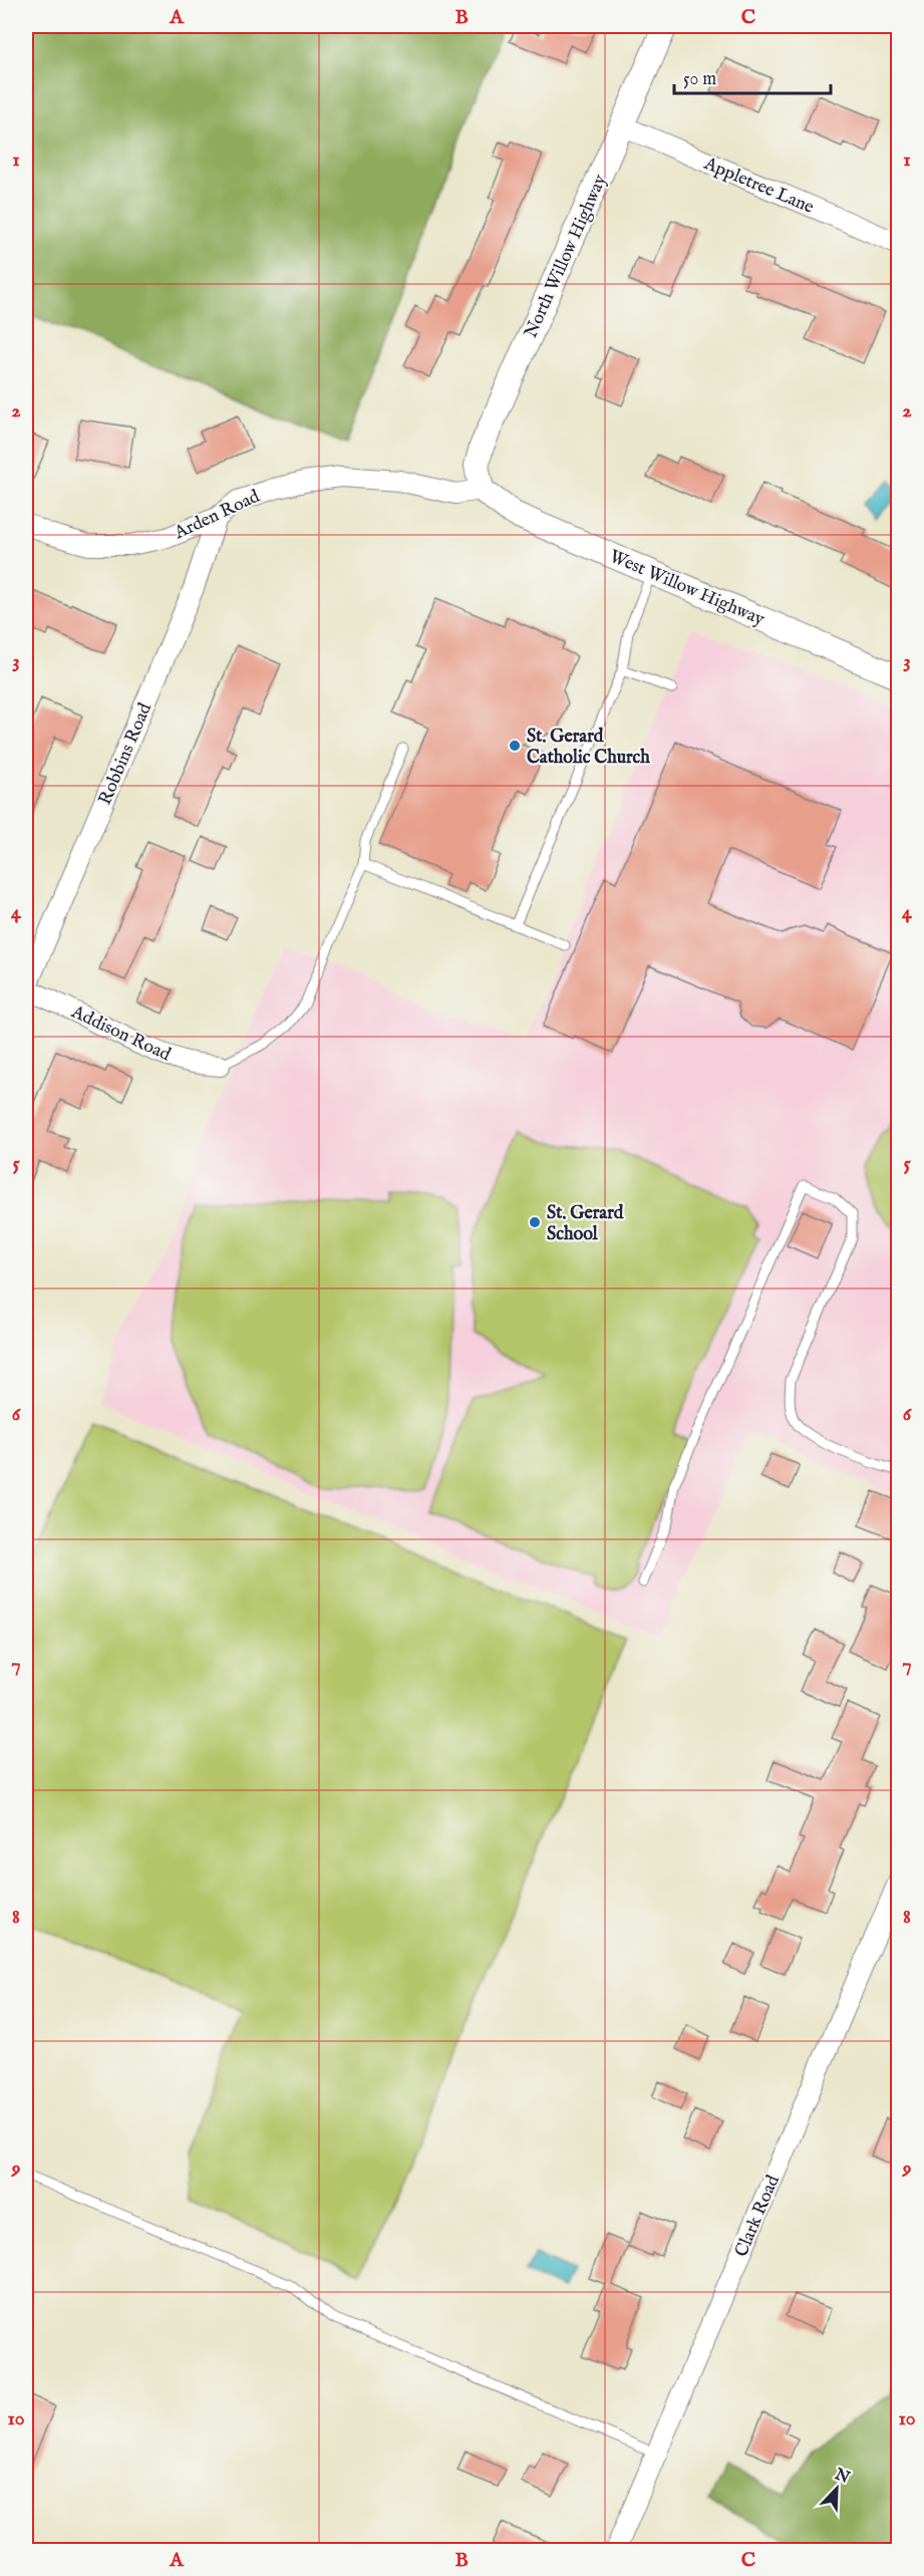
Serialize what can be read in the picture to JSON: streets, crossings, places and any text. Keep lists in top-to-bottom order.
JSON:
{
  "streets": {
    "street": [
      "Appletree Lane",
      "North Willow Highway",
      "Arden Road",
      "West Willow Highway",
      "Robbins Road",
      "Addison Road",
      "Clark Road"
    ]
  },
  "crossings": [
    ["Appletree Lane", "North Willow Highway"],
    ["North Willow Highway", "Arden Road"],
    ["North Willow Highway", "West Willow Highway"],
    ["Arden Road", "West Willow Highway"],
    ["Arden Road", "Robbins Road"],
    ["Robbins Road", "Addison Road"]
  ],
  "places": ["St. Gerard Catholic Church", "St. Gerard School"],
  "scale_bar": "50 m",
  "north": "top right",
  "grid": {
    "columns": ["A", "B", "C"],
    "rows": [
      "1",
      "2",
      "3",
      "4",
      "5",
      "6",
      "7",
      "8",
      "9",
      "10"
    ]
  }
}
